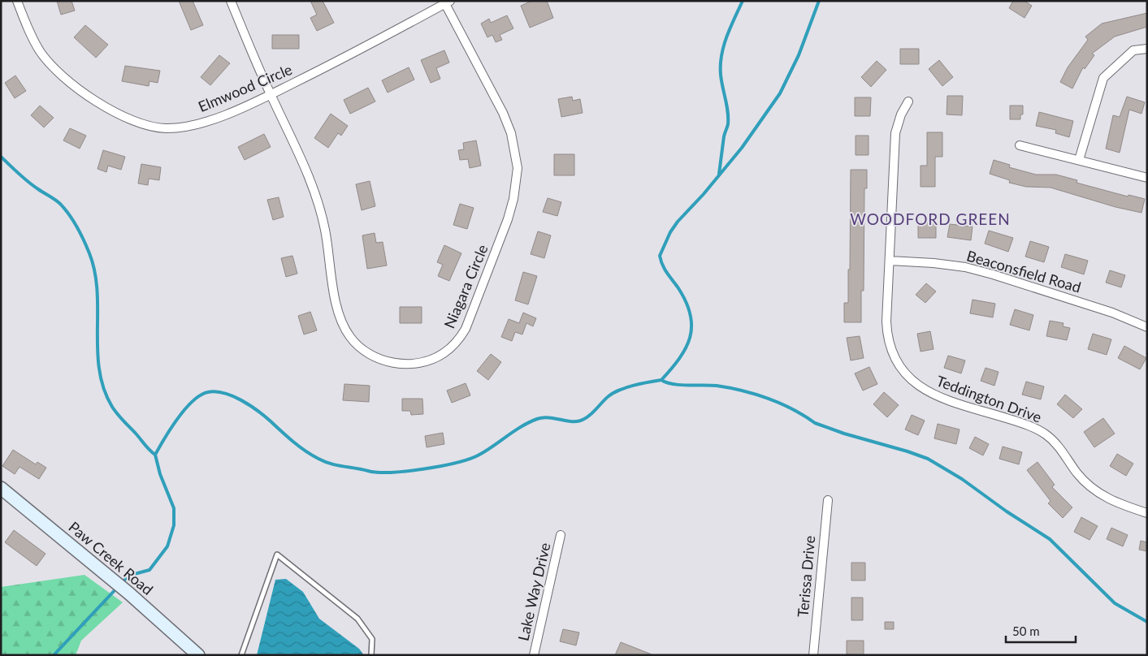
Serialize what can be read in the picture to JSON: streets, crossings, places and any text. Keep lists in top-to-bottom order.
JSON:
{
  "streets": {
    "street": [
      "Elmwood Circle",
      "Beaconsfield Road",
      "Niagara Circle",
      "Teddington Drive",
      "Paw Creek Road",
      "Terissa Drive",
      "Lake Way Drive"
    ]
  },
  "crossings": [
    ["Elmwood Circle", "Niagara Circle"],
    ["Beaconsfield Road", "Teddington Drive"]
  ],
  "districts": ["WOODFORD GREEN"],
  "scale_bar": "50 m"
}
